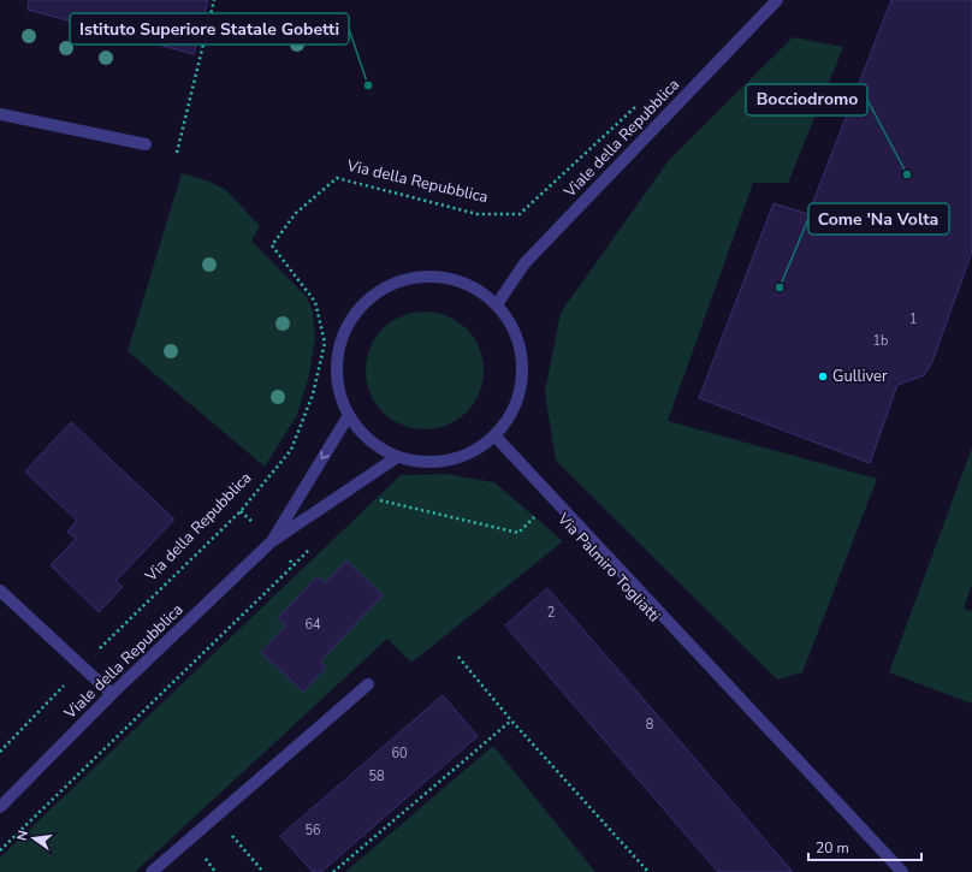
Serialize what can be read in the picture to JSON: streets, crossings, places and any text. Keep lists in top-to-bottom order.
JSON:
{
  "streets": {
    "street": ["Viale della Repubblica", "Via Palmiro Togliatti"],
    "path": ["Via della Repubblica"]
  },
  "places": [
    "Istituto Superiore Statale Gobetti",
    "Bocciodromo",
    "Come 'Na Volta",
    "Gulliver"
  ],
  "house_numbers": [
    "1",
    "1b",
    "2",
    "64",
    "8",
    "60",
    "58",
    "56"
  ],
  "scale_bar": "20 m",
  "north": "left"
}
